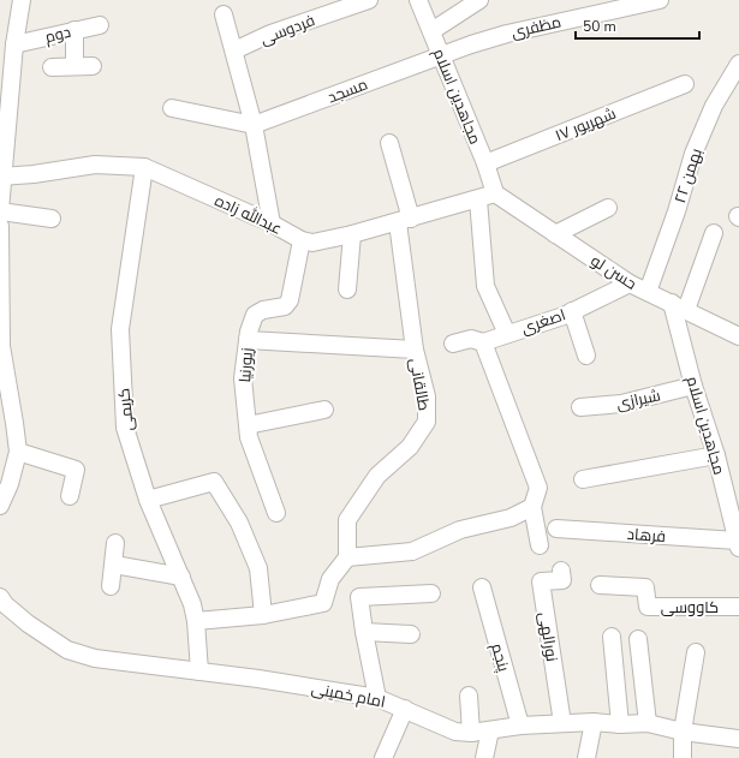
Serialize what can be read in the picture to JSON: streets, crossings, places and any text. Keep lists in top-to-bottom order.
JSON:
{
  "streets": {
    "street": [
      "مظفری",
      "فردوسی",
      "دوم",
      "مسجد",
      "مجاهدین اسلام",
      "۱۷ شهریور",
      "۲۲ بهمن",
      "عبدالله زاده",
      "حسن لو",
      "اصغری",
      "زیورنیا",
      "طالقانی",
      "شیرازی",
      "کریمی",
      "فرهاد",
      "کاووسی",
      "نورالهی",
      "پنجم",
      "امام خمینی"
    ]
  },
  "crossings": [
    ["مظفری", "مسجد"],
    ["مظفری", "مجاهدین اسلام"],
    ["مسجد", "مجاهدین اسلام"],
    ["مجاهدین اسلام", "۱۷ شهریور"],
    ["مجاهدین اسلام", "عبدالله زاده"],
    ["مجاهدین اسلام", "حسن لو"],
    ["مجاهدین اسلام", "شیرازی"],
    ["مجاهدین اسلام", "فرهاد"],
    ["۲۲ بهمن", "حسن لو"],
    ["عبدالله زاده", "حسن لو"],
    ["عبدالله زاده", "زیورنیا"],
    ["عبدالله زاده", "طالقانی"],
    ["عبدالله زاده", "کریمی"],
    ["حسن لو", "اصغری"],
    ["کریمی", "امام خمینی"],
    ["نورالهی", "امام خمینی"],
    ["پنجم", "امام خمینی"]
  ],
  "scale_bar": "50 m"
}
